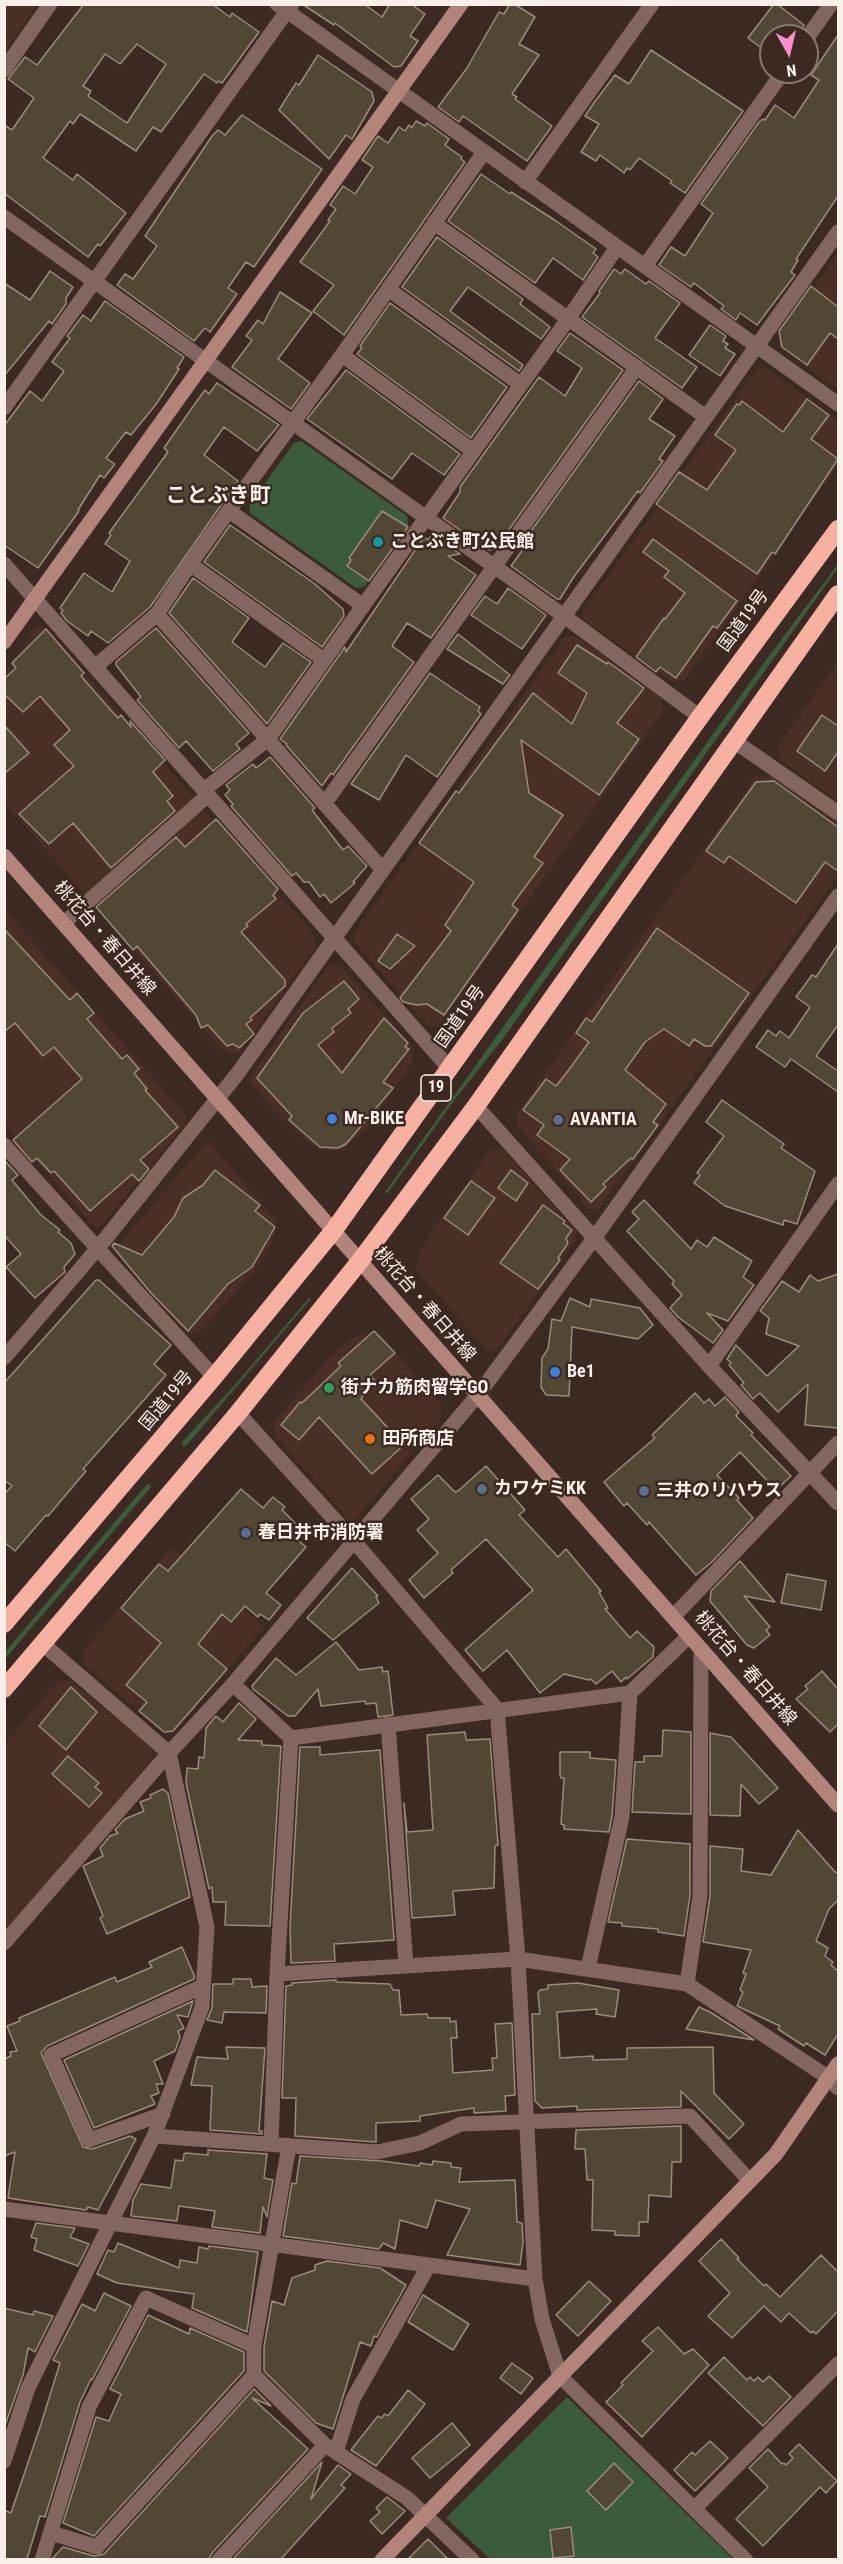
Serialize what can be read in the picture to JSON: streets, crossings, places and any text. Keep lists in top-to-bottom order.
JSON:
{
  "streets": {
    "highway": ["国道19号", "19"],
    "street": ["桃花台・春日井線"]
  },
  "crossings": [
    ["国道19号", "桃花台・春日井線"],
    ["桃花台・春日井線", "19"]
  ],
  "districts": ["ことぶき町"],
  "places": [
    "ことぶき町公民館",
    "Mr-BIKE",
    "AVANTIA",
    "Be1",
    "街ナカ筋肉留学GO",
    "田所商店",
    "カワケミKK",
    "三井のリハウス",
    "春日井市消防署"
  ],
  "north": "bottom"
}
